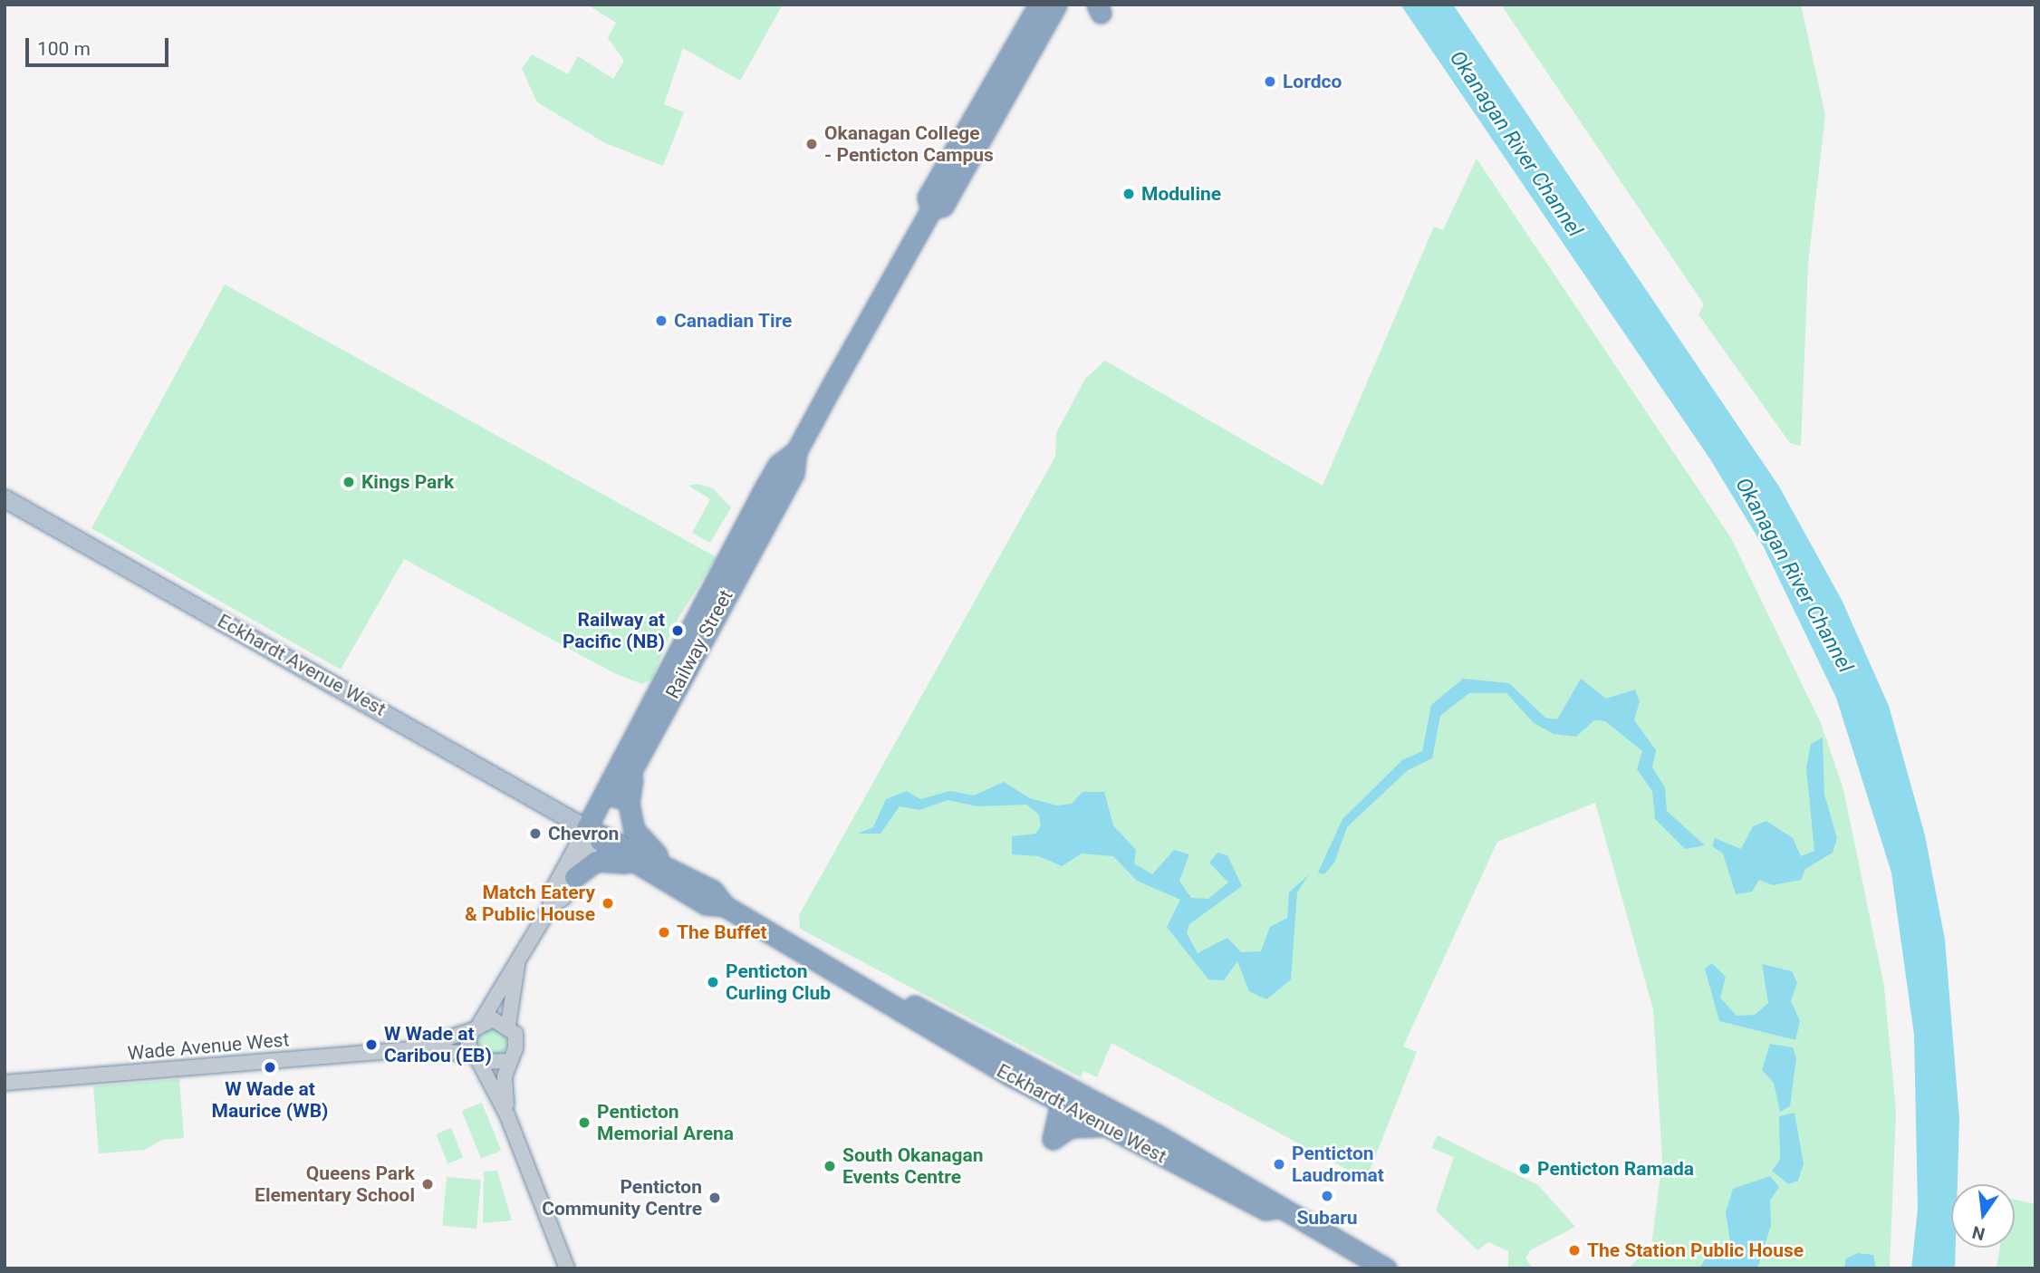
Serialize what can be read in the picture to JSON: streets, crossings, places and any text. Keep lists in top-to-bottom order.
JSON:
{
  "streets": {
    "highway": ["Railway Street", "Eckhardt Avenue West"],
    "street": ["Wade Avenue West"]
  },
  "crossings": [
    ["Railway Street", "Eckhardt Avenue West"]
  ],
  "water": ["Okanagan River Channel"],
  "places": [
    "Lordco",
    "Okanagan College - Penticton Campus",
    "Moduline",
    "Canadian Tire",
    "Kings Park",
    "Railway at Pacific (NB)",
    "Chevron",
    "Match Eatery & Public House",
    "The Buffet",
    "Penticton Curling Club",
    "W Wade at Caribou (EB)",
    "W Wade at Maurice (WB)",
    "Penticton Memorial Arena",
    "Penticton Laudromat",
    "South Okanagan Events Centre",
    "Penticton Ramada",
    "Queens Park Elementary School",
    "Subaru",
    "Penticton Community Centre",
    "The Station Public House"
  ],
  "scale_bar": "100 m",
  "north": "bottom"
}
